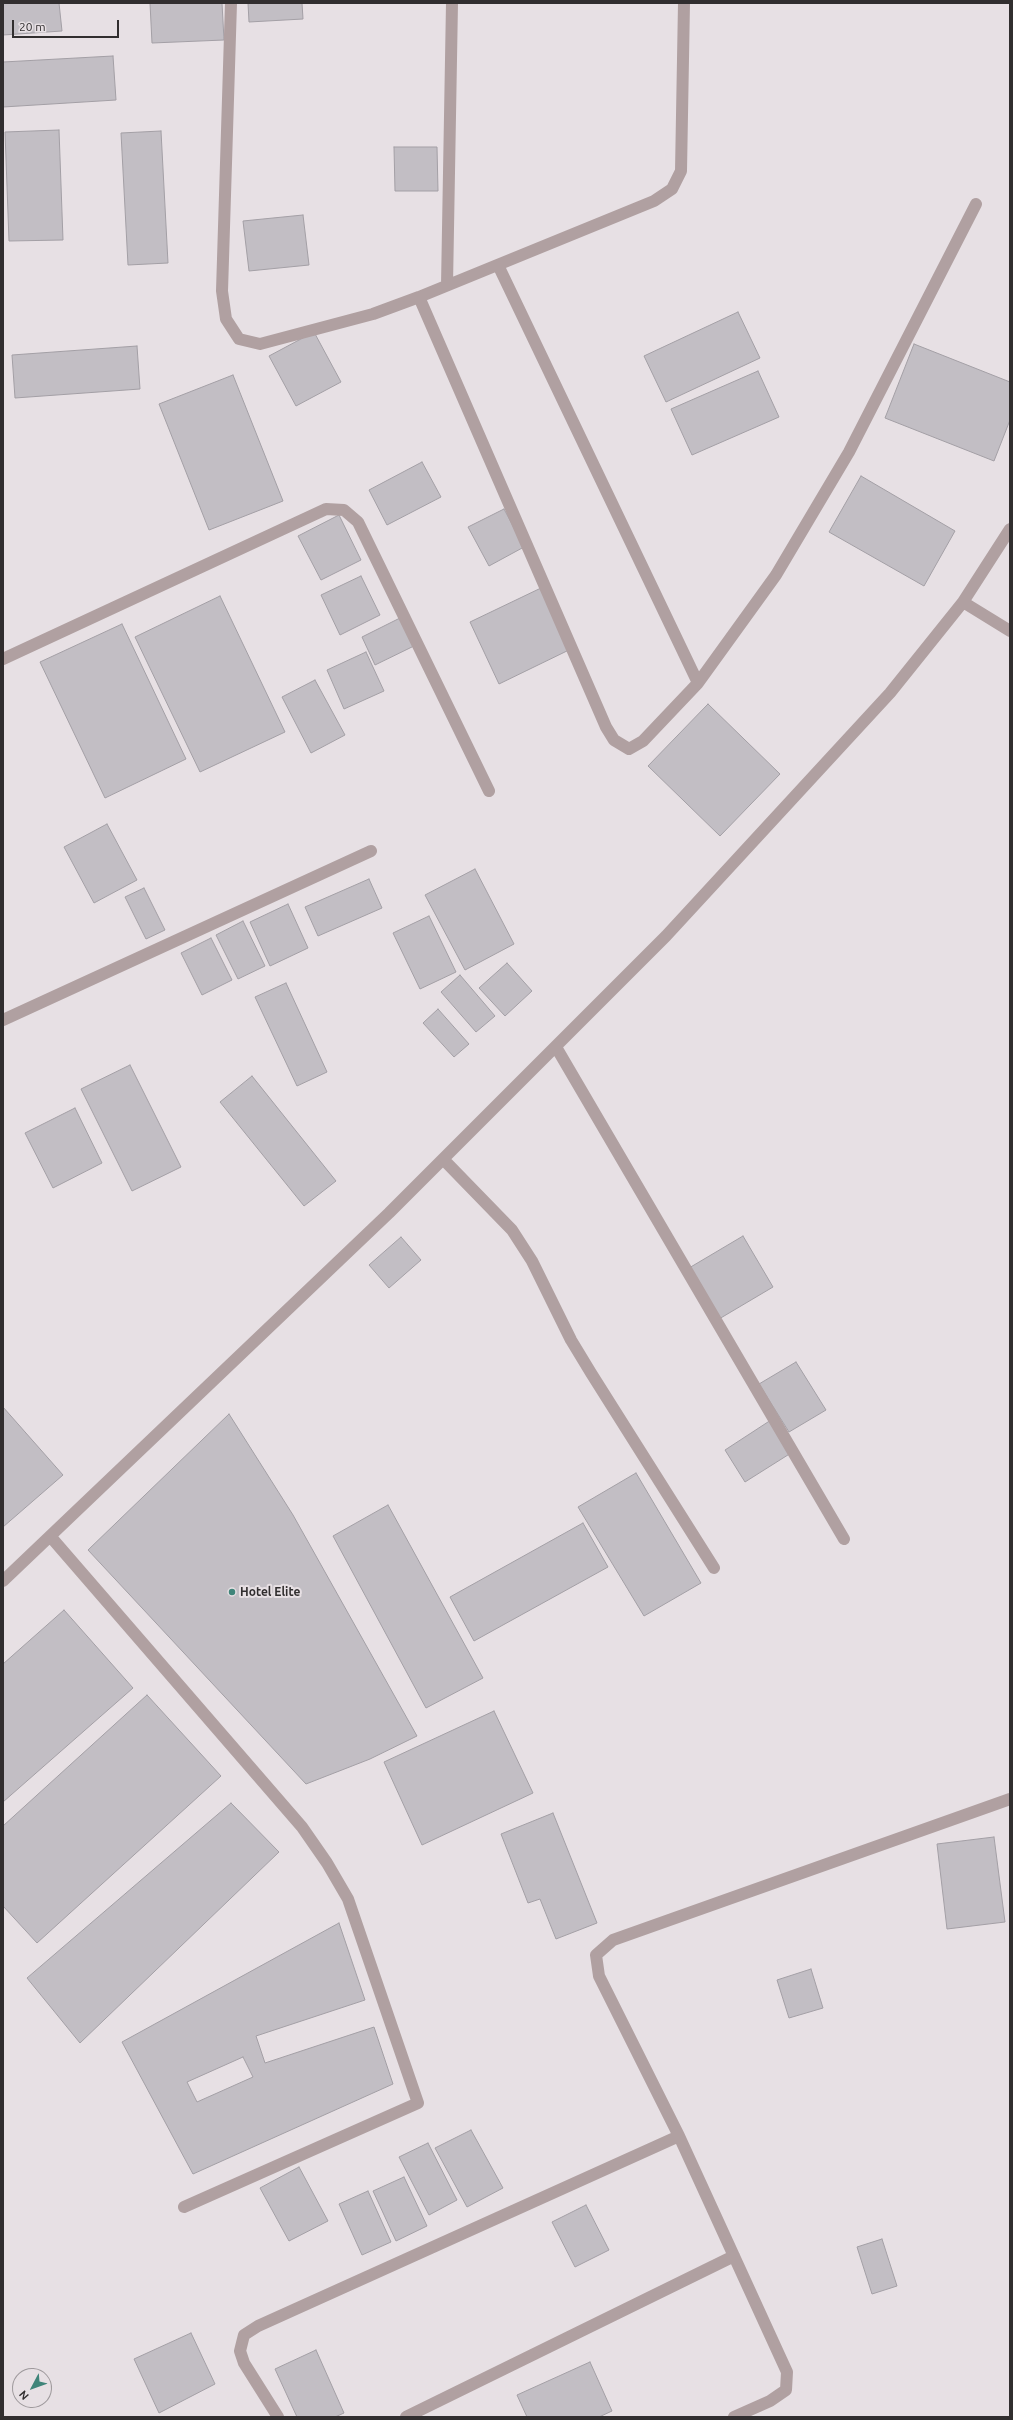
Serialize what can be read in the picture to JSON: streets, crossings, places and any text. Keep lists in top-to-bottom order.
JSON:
{
  "places": ["Hotel Elite"],
  "scale_bar": "20 m",
  "north": "bottom left"
}
